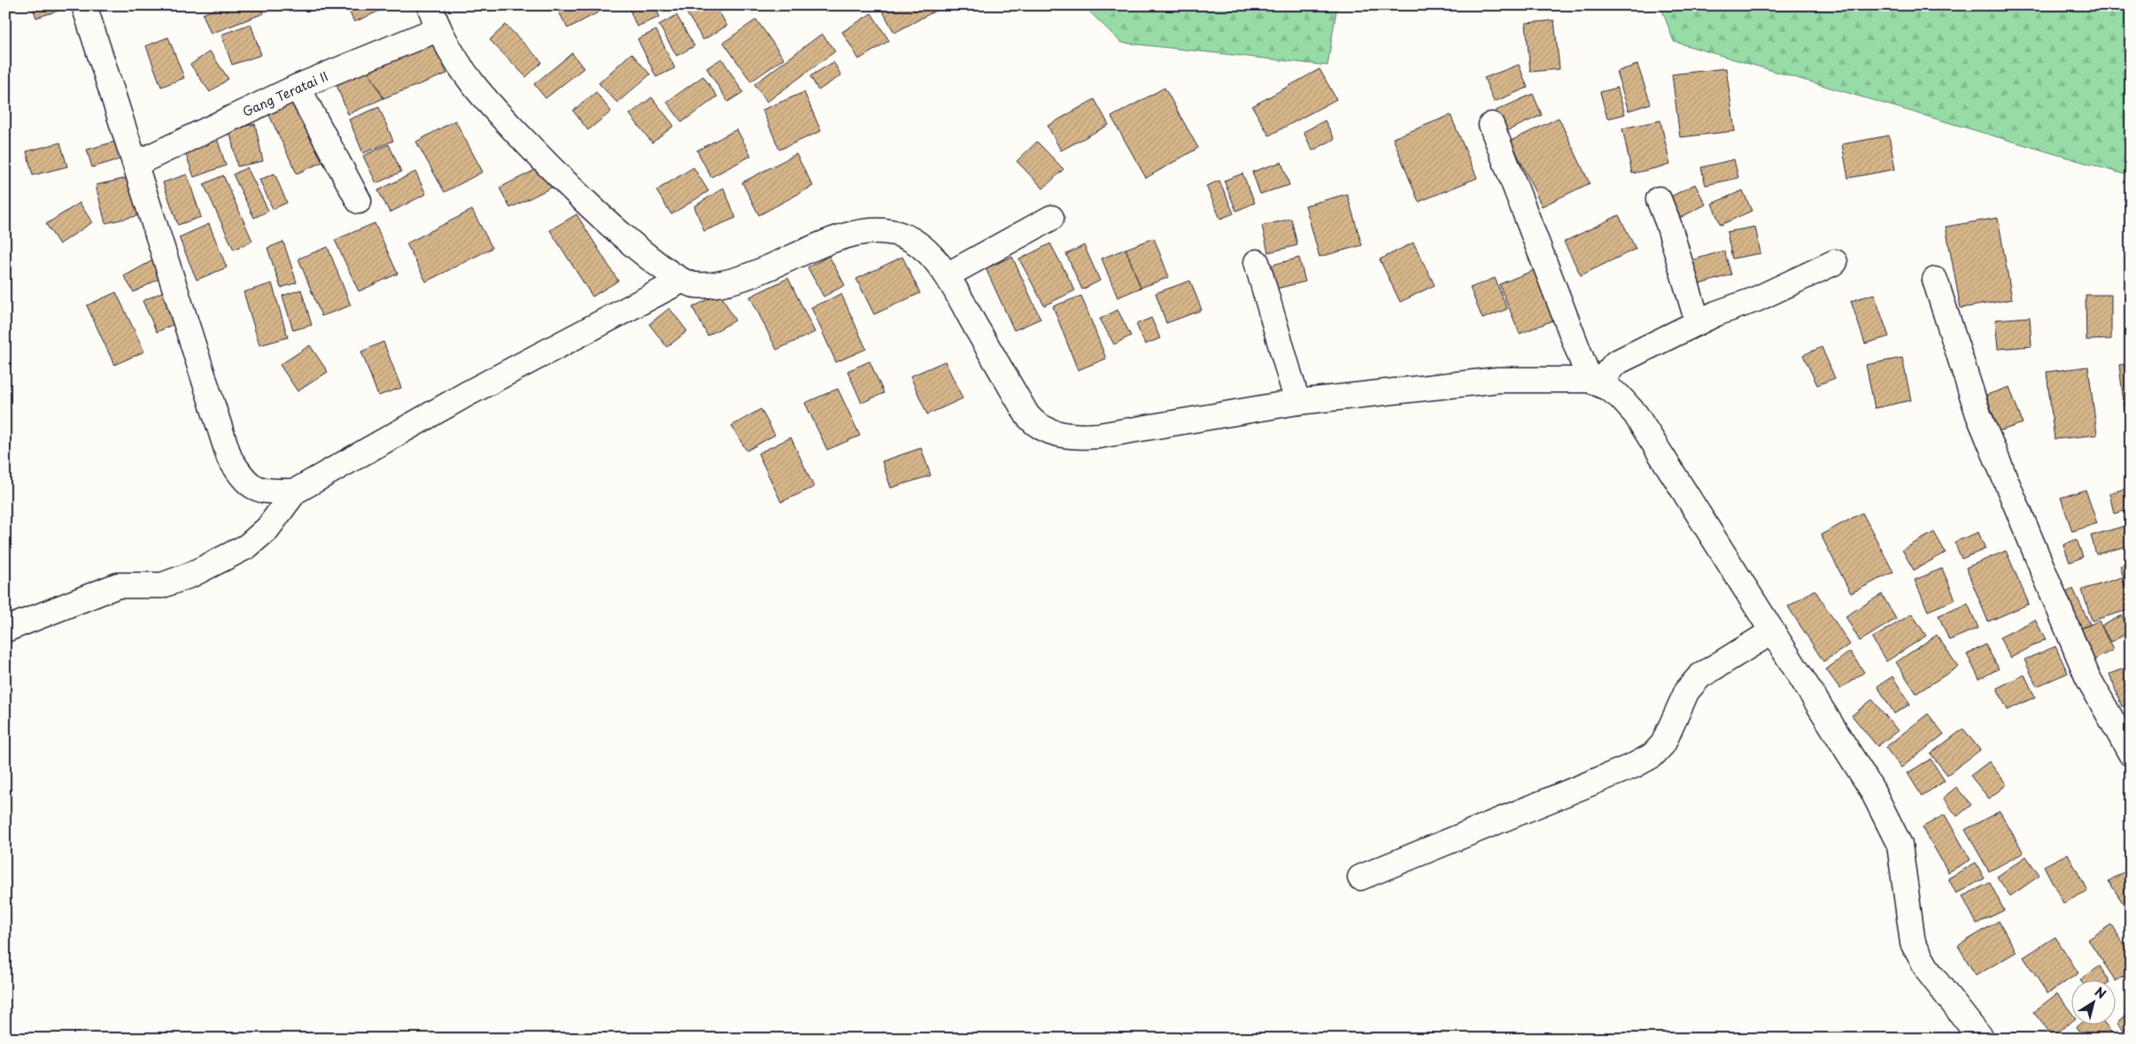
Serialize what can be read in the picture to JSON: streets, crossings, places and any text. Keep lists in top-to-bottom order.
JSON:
{
  "streets": {
    "street": ["Gang Teratai II"]
  },
  "north": "top right"
}
